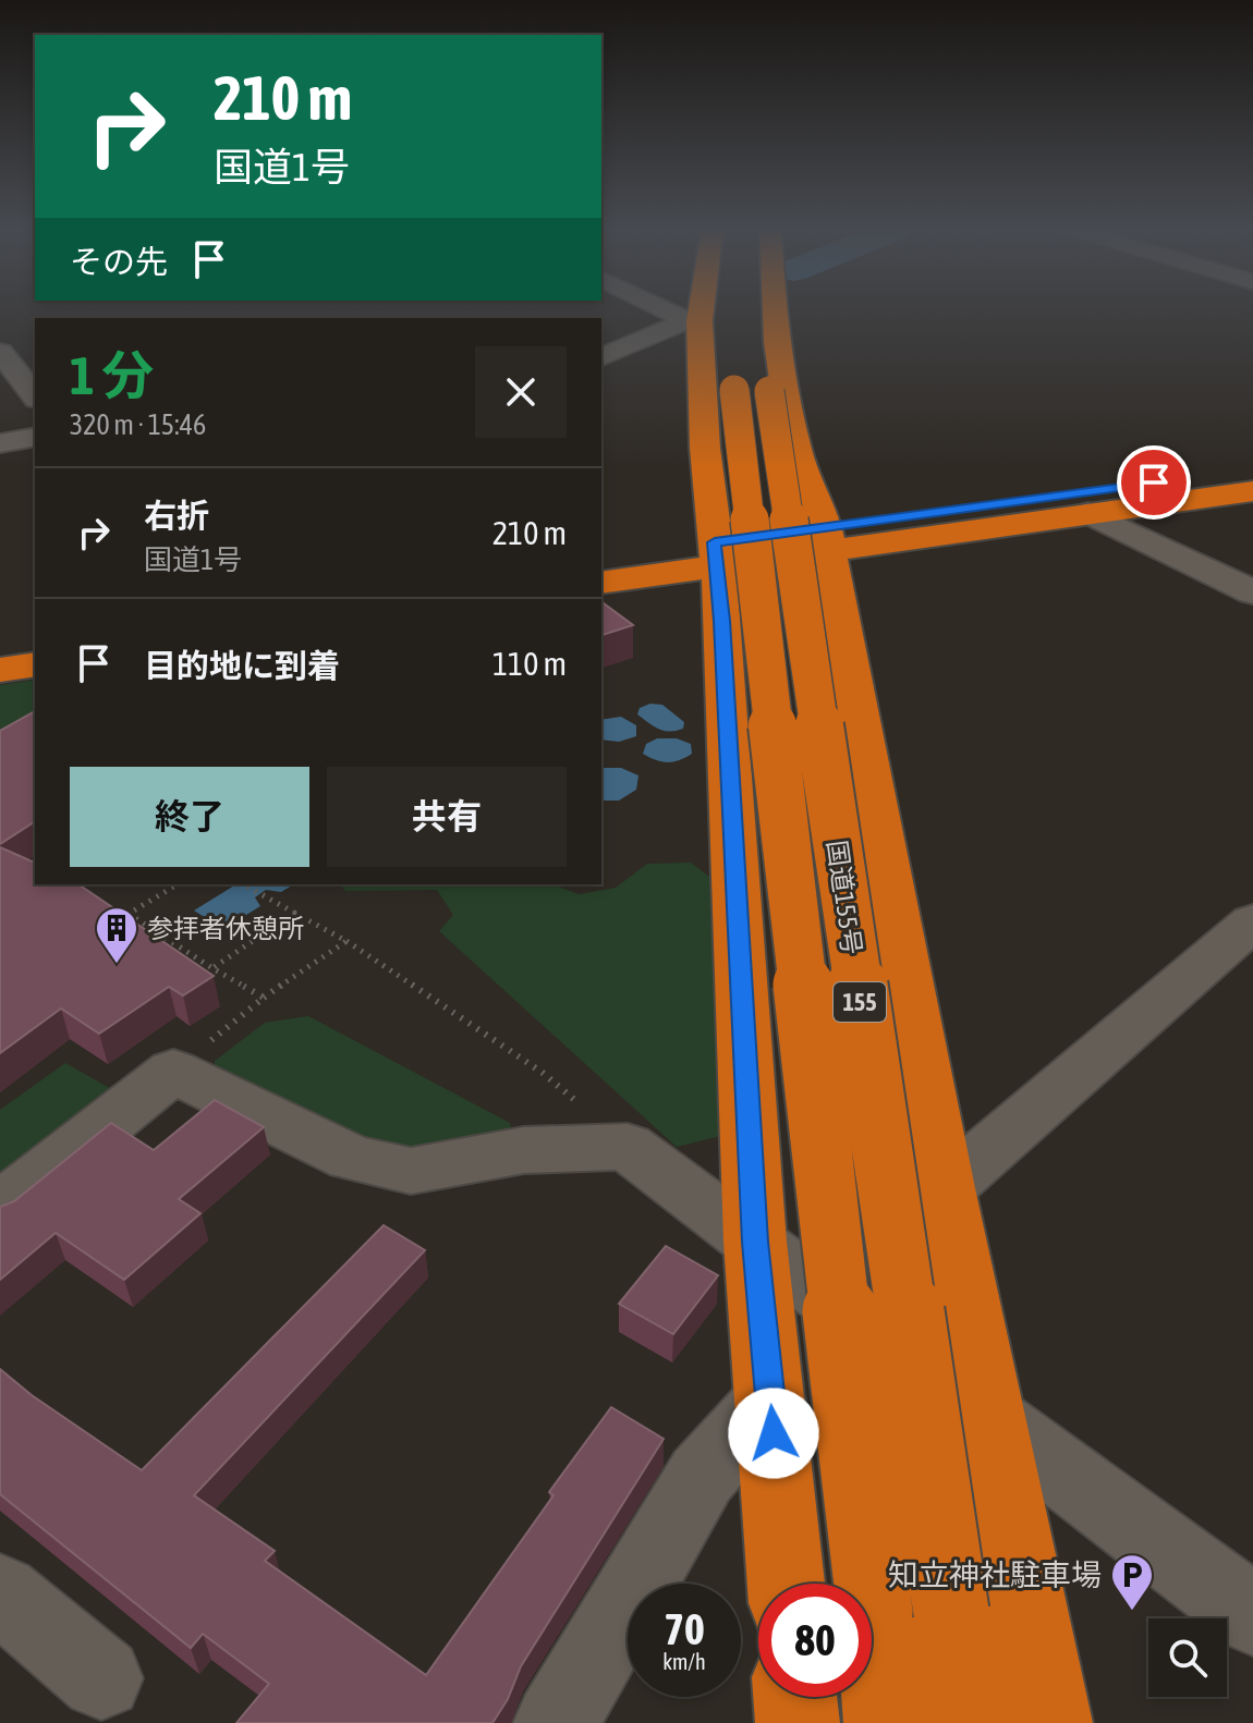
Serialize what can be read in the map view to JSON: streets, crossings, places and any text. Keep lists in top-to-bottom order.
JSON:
{
  "streets": {
    "highway": ["国道155号", "155"]
  },
  "places": {
    "building": ["参拝者休憩所"],
    "parking": ["知立神社駐車場"]
  },
  "page": {
    "turn": ["210 m", "国道1号"],
    "then": "その先",
    "heading": ["1 分", "320 m · 15:46"],
    "list": [
      {
        "name": "右折",
        "note": "国道1号",
        "value": "210 m"
      },
      {
        "name": "目的地に到着",
        "value": "110 m"
      }
    ],
    "buttons": ["終了", "共有"],
    "speed": "70 km/h",
    "limit": "80"
  }
}
